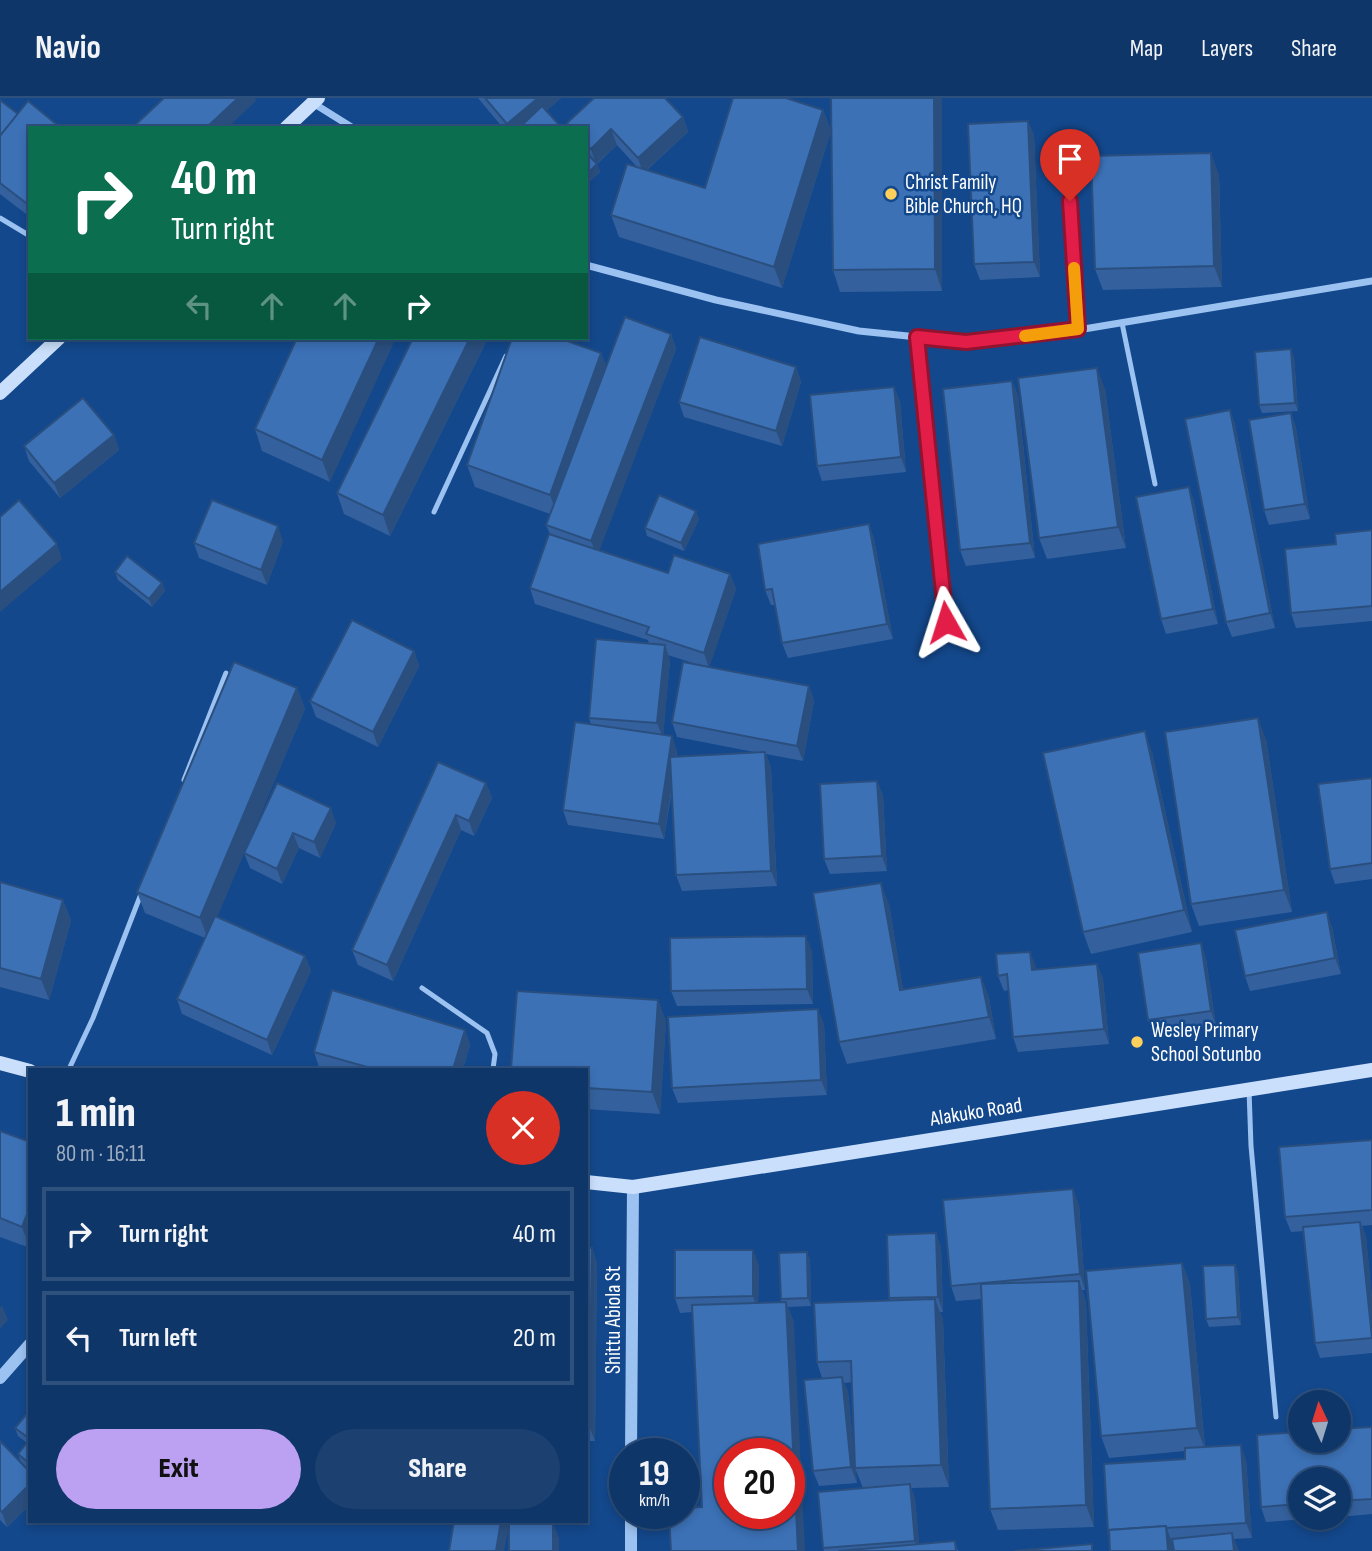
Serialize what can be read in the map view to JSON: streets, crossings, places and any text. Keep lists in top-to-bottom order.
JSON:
{
  "streets": {
    "main road": ["Alakuko Road"],
    "street": ["Shittu Abiola St"]
  },
  "crossings": [
    ["Alakuko Road", "Shittu Abiola St"]
  ],
  "places": ["Christ Family Bible Church, HQ", "Wesley Primary School Sotunbo"],
  "north": "top",
  "page": {
    "header": "Navio",
    "nav": ["Map", "Layers", "Share"],
    "turn": ["40 m", "Turn right"],
    "heading": ["1 min", "80 m · 16:11"],
    "list": [
      {
        "name": "Turn right",
        "value": "40 m"
      },
      {
        "name": "Turn left",
        "value": "20 m"
      }
    ],
    "buttons": ["Exit", "Share"],
    "speed": "19 km/h",
    "limit": "20"
  }
}
